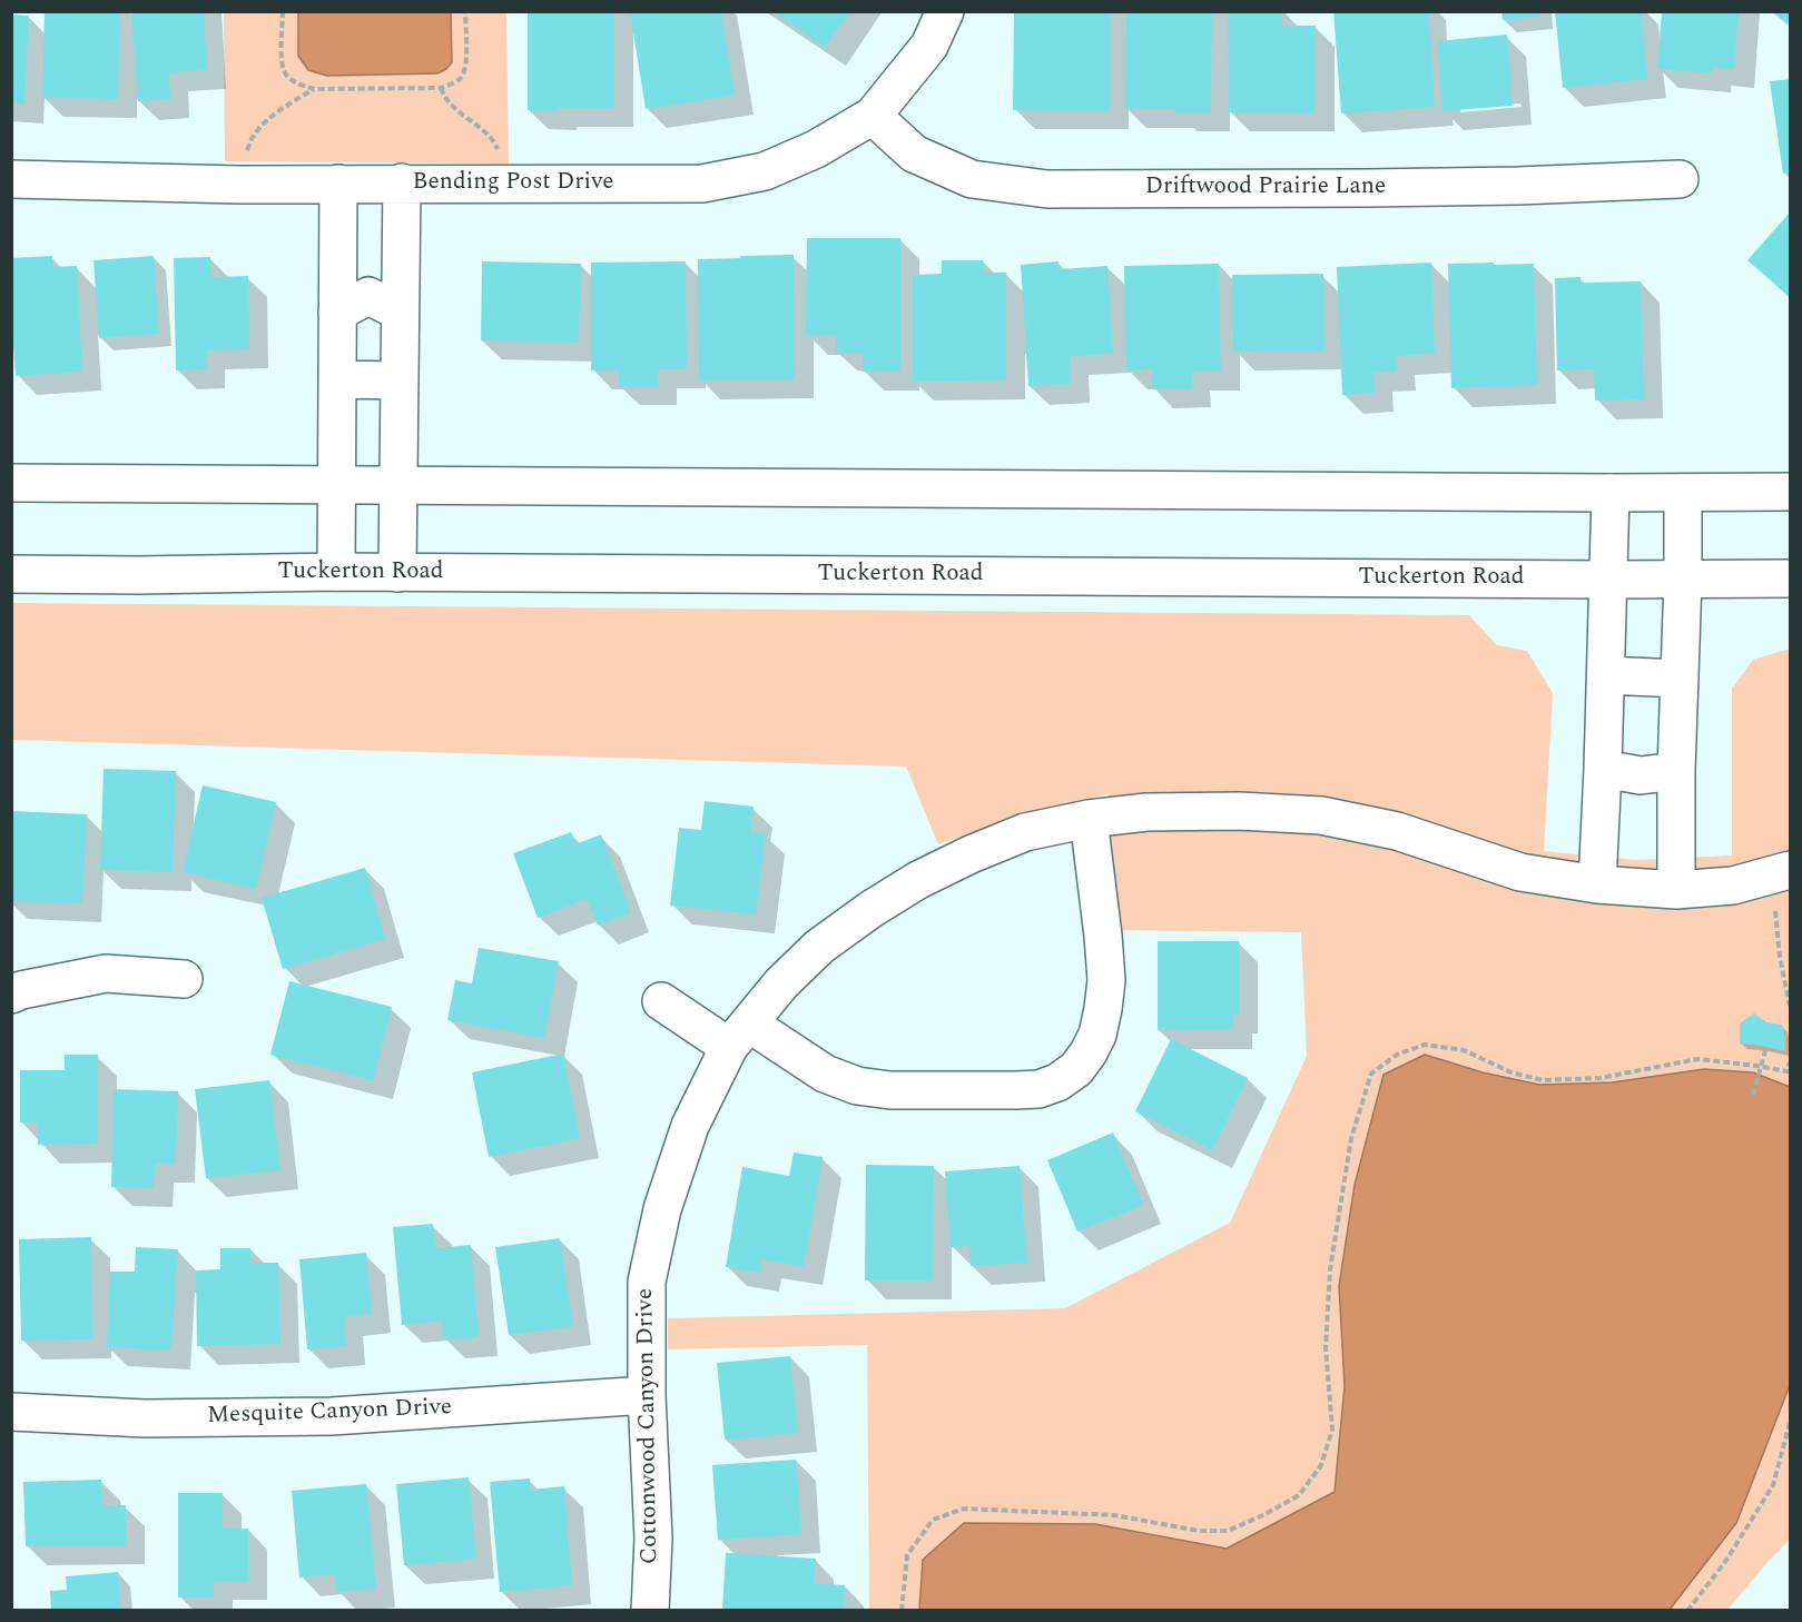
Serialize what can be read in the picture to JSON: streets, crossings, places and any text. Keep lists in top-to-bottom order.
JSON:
{
  "streets": {
    "street": [
      "Bending Post Drive",
      "Driftwood Prairie Lane",
      "Tuckerton Road",
      "Mesquite Canyon Drive",
      "Cottonwood Canyon Drive"
    ]
  },
  "crossings": [
    ["Bending Post Drive", "Driftwood Prairie Lane"],
    ["Mesquite Canyon Drive", "Cottonwood Canyon Drive"]
  ]
}
